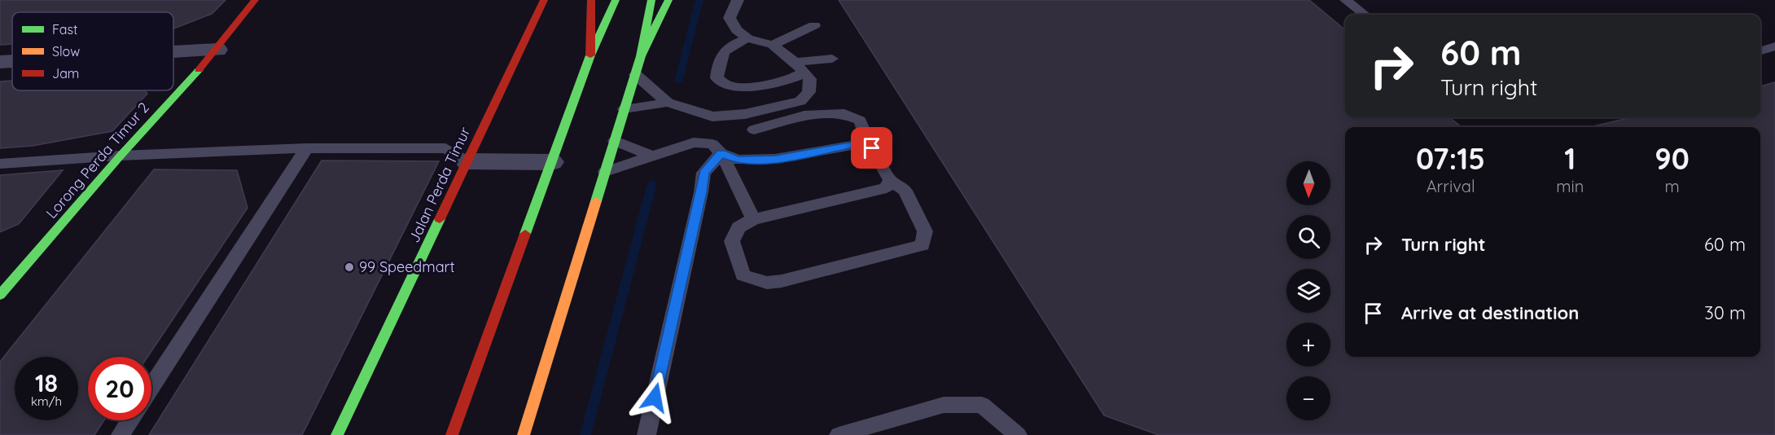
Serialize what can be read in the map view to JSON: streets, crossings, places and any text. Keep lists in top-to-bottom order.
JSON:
{
  "streets": {
    "street": ["Lorong Perda Timur 2", "Jalan Perda Timur"]
  },
  "places": ["99 Speedmart"],
  "legend": ["Fast", "Slow", "Jam"],
  "north": "bottom",
  "page": {
    "turn": ["60 m", "Turn right"],
    "eta": [
      "07:15",
      "Arrival",
      "1",
      "min",
      "90",
      "m"
    ],
    "map_buttons": ["+", "−"],
    "list": [
      {
        "name": "Turn right",
        "value": "60 m"
      },
      {
        "name": "Arrive at destination",
        "value": "30 m"
      }
    ],
    "speed": "18 km/h",
    "limit": "20"
  }
}
